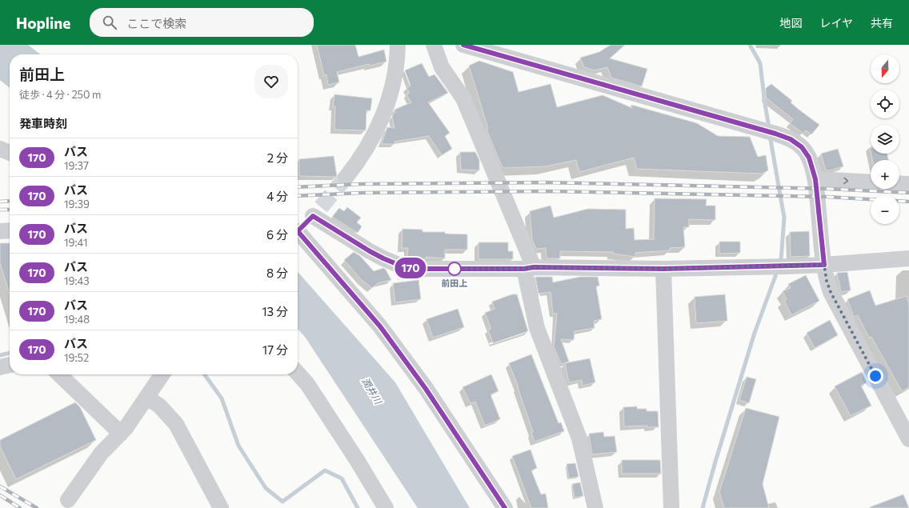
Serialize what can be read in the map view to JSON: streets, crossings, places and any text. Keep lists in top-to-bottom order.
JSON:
{
  "water": ["潤井川"],
  "places": ["前田上"],
  "lines": ["bus line 170"],
  "north": "bottom",
  "page": {
    "header": "Hopline",
    "search": "ここで検索",
    "nav": ["地図", "レイヤ", "共有"],
    "on_map": "170",
    "map_buttons": ["+", "−"],
    "heading": [
      ["前田上", "徒歩 · 4 分 · 250 m"],
      "発車時刻"
    ],
    "list": [
      {
        "mark": "170",
        "name": "バス",
        "note": "19:37",
        "value": "2 分"
      },
      {
        "mark": "170",
        "name": "バス",
        "note": "19:39",
        "value": "4 分"
      },
      {
        "mark": "170",
        "name": "バス",
        "note": "19:41",
        "value": "6 分"
      },
      {
        "mark": "170",
        "name": "バス",
        "note": "19:43",
        "value": "8 分"
      },
      {
        "mark": "170",
        "name": "バス",
        "note": "19:48",
        "value": "13 分"
      },
      {
        "mark": "170",
        "name": "バス",
        "note": "19:52",
        "value": "17 分"
      }
    ]
  }
}
